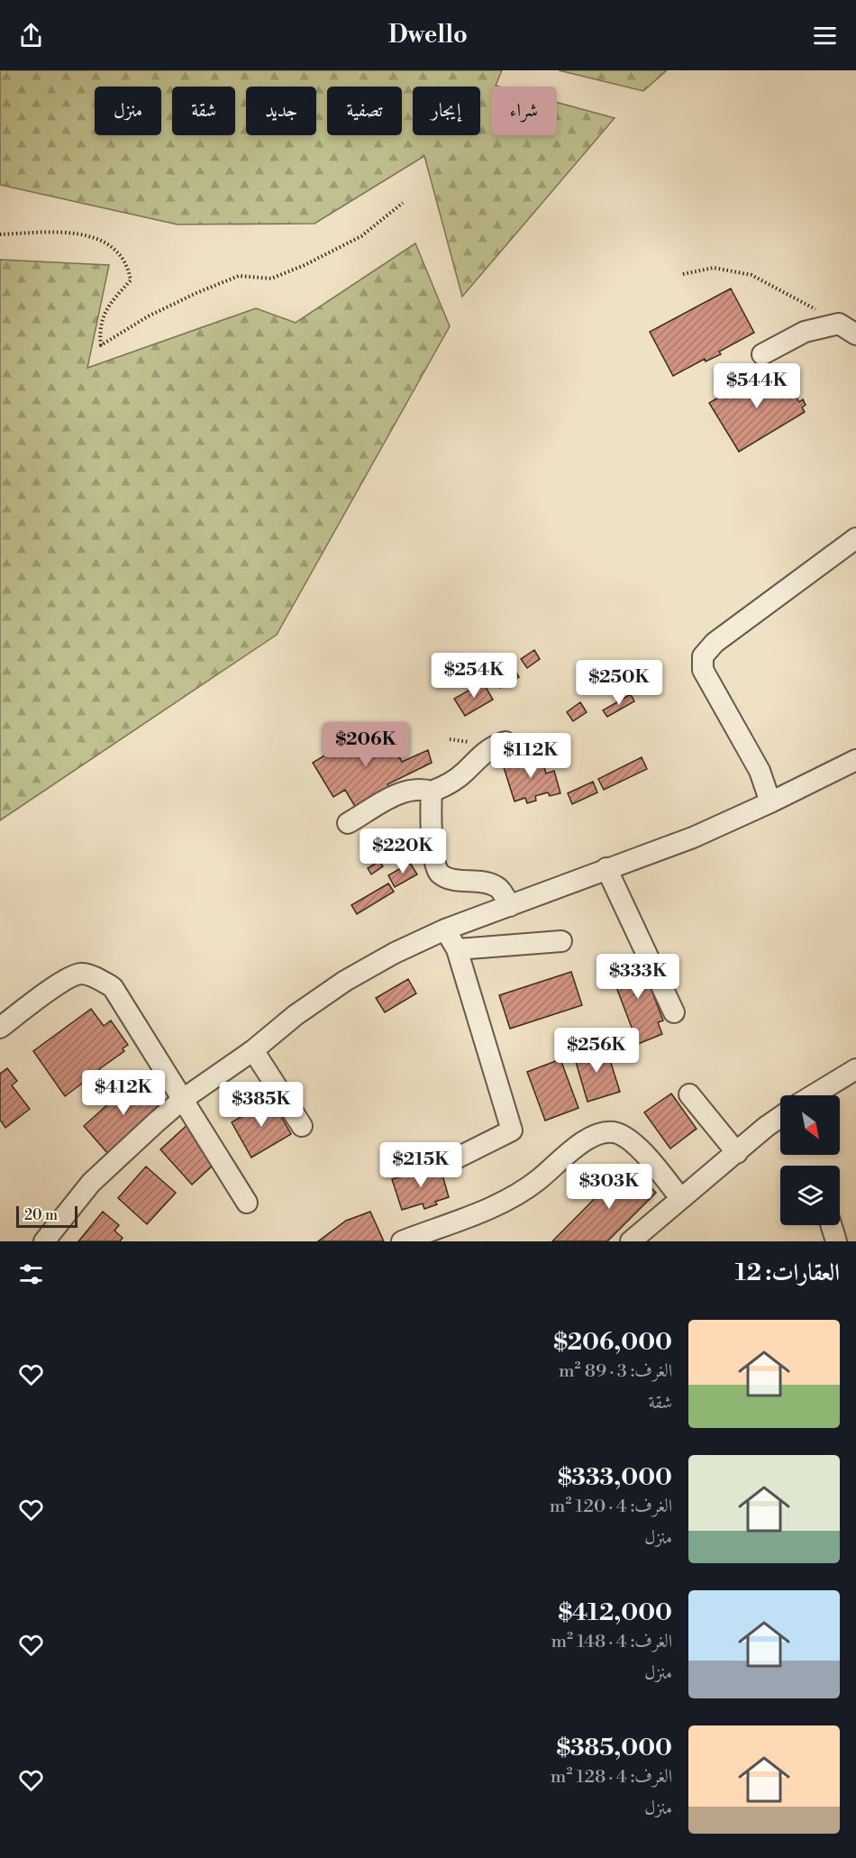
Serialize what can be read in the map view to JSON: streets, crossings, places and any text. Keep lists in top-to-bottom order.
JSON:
{
  "scale_bar": "20 m",
  "north": "bottom right",
  "page": {
    "header": "Dwello",
    "chip": [
      "شراء",
      "إيجار",
      "تصفية",
      "جديد",
      "شقة",
      "منزل"
    ],
    "price": [
      "$544K",
      "$254K",
      "$250K",
      "$206K",
      "$112K",
      "$220K",
      "$333K",
      "$256K",
      "$412K",
      "$385K",
      "$215K",
      "$303K"
    ],
    "scale": "20 m",
    "heading": "العقارات: 12",
    "list": [
      {
        "name": "$206,000",
        "note": "الغرف: 3 · 89 m² · شقة"
      },
      {
        "name": "$333,000",
        "note": "الغرف: 4 · 120 m² · منزل"
      },
      {
        "name": "$412,000",
        "note": "الغرف: 4 · 148 m² · منزل"
      },
      {
        "name": "$385,000",
        "note": "الغرف: 4 · 128 m² · منزل"
      }
    ]
  }
}
